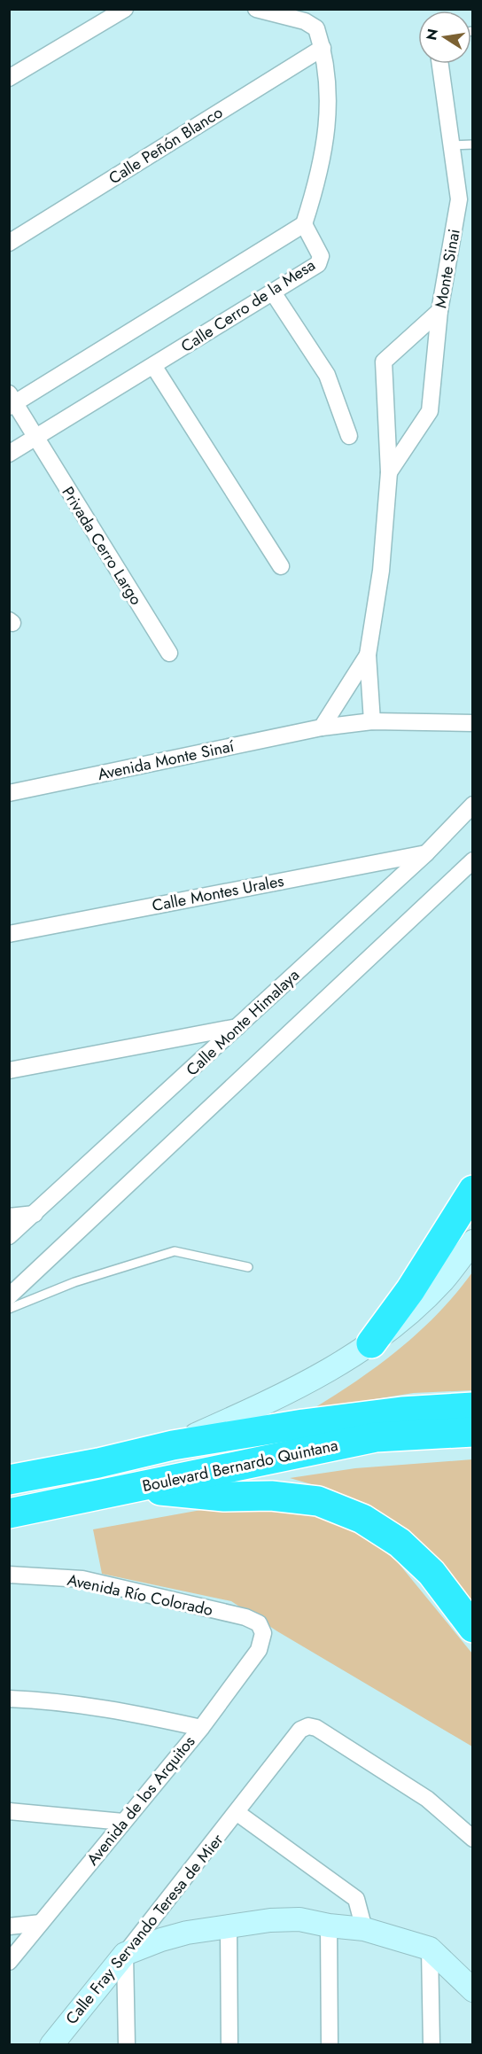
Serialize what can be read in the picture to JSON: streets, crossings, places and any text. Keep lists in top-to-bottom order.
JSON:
{
  "streets": {
    "highway": ["Boulevard Bernardo Quintana"],
    "street": [
      "Calle Peñón Blanco",
      "Monte Sinai",
      "Calle Cerro de la Mesa",
      "Privada Cerro Largo",
      "Avenida Monte Sinaí",
      "Calle Montes Urales",
      "Calle Monte Himalaya",
      "Avenida Río Colorado",
      "Avenida de los Arquitos",
      "Calle Fray Servando Teresa de Mier"
    ]
  },
  "crossings": [
    ["Monte Sinai", "Avenida Monte Sinaí"],
    ["Calle Cerro de la Mesa", "Privada Cerro Largo"],
    ["Calle Montes Urales", "Calle Monte Himalaya"],
    ["Avenida Río Colorado", "Avenida de los Arquitos"]
  ],
  "north": "left"
}
